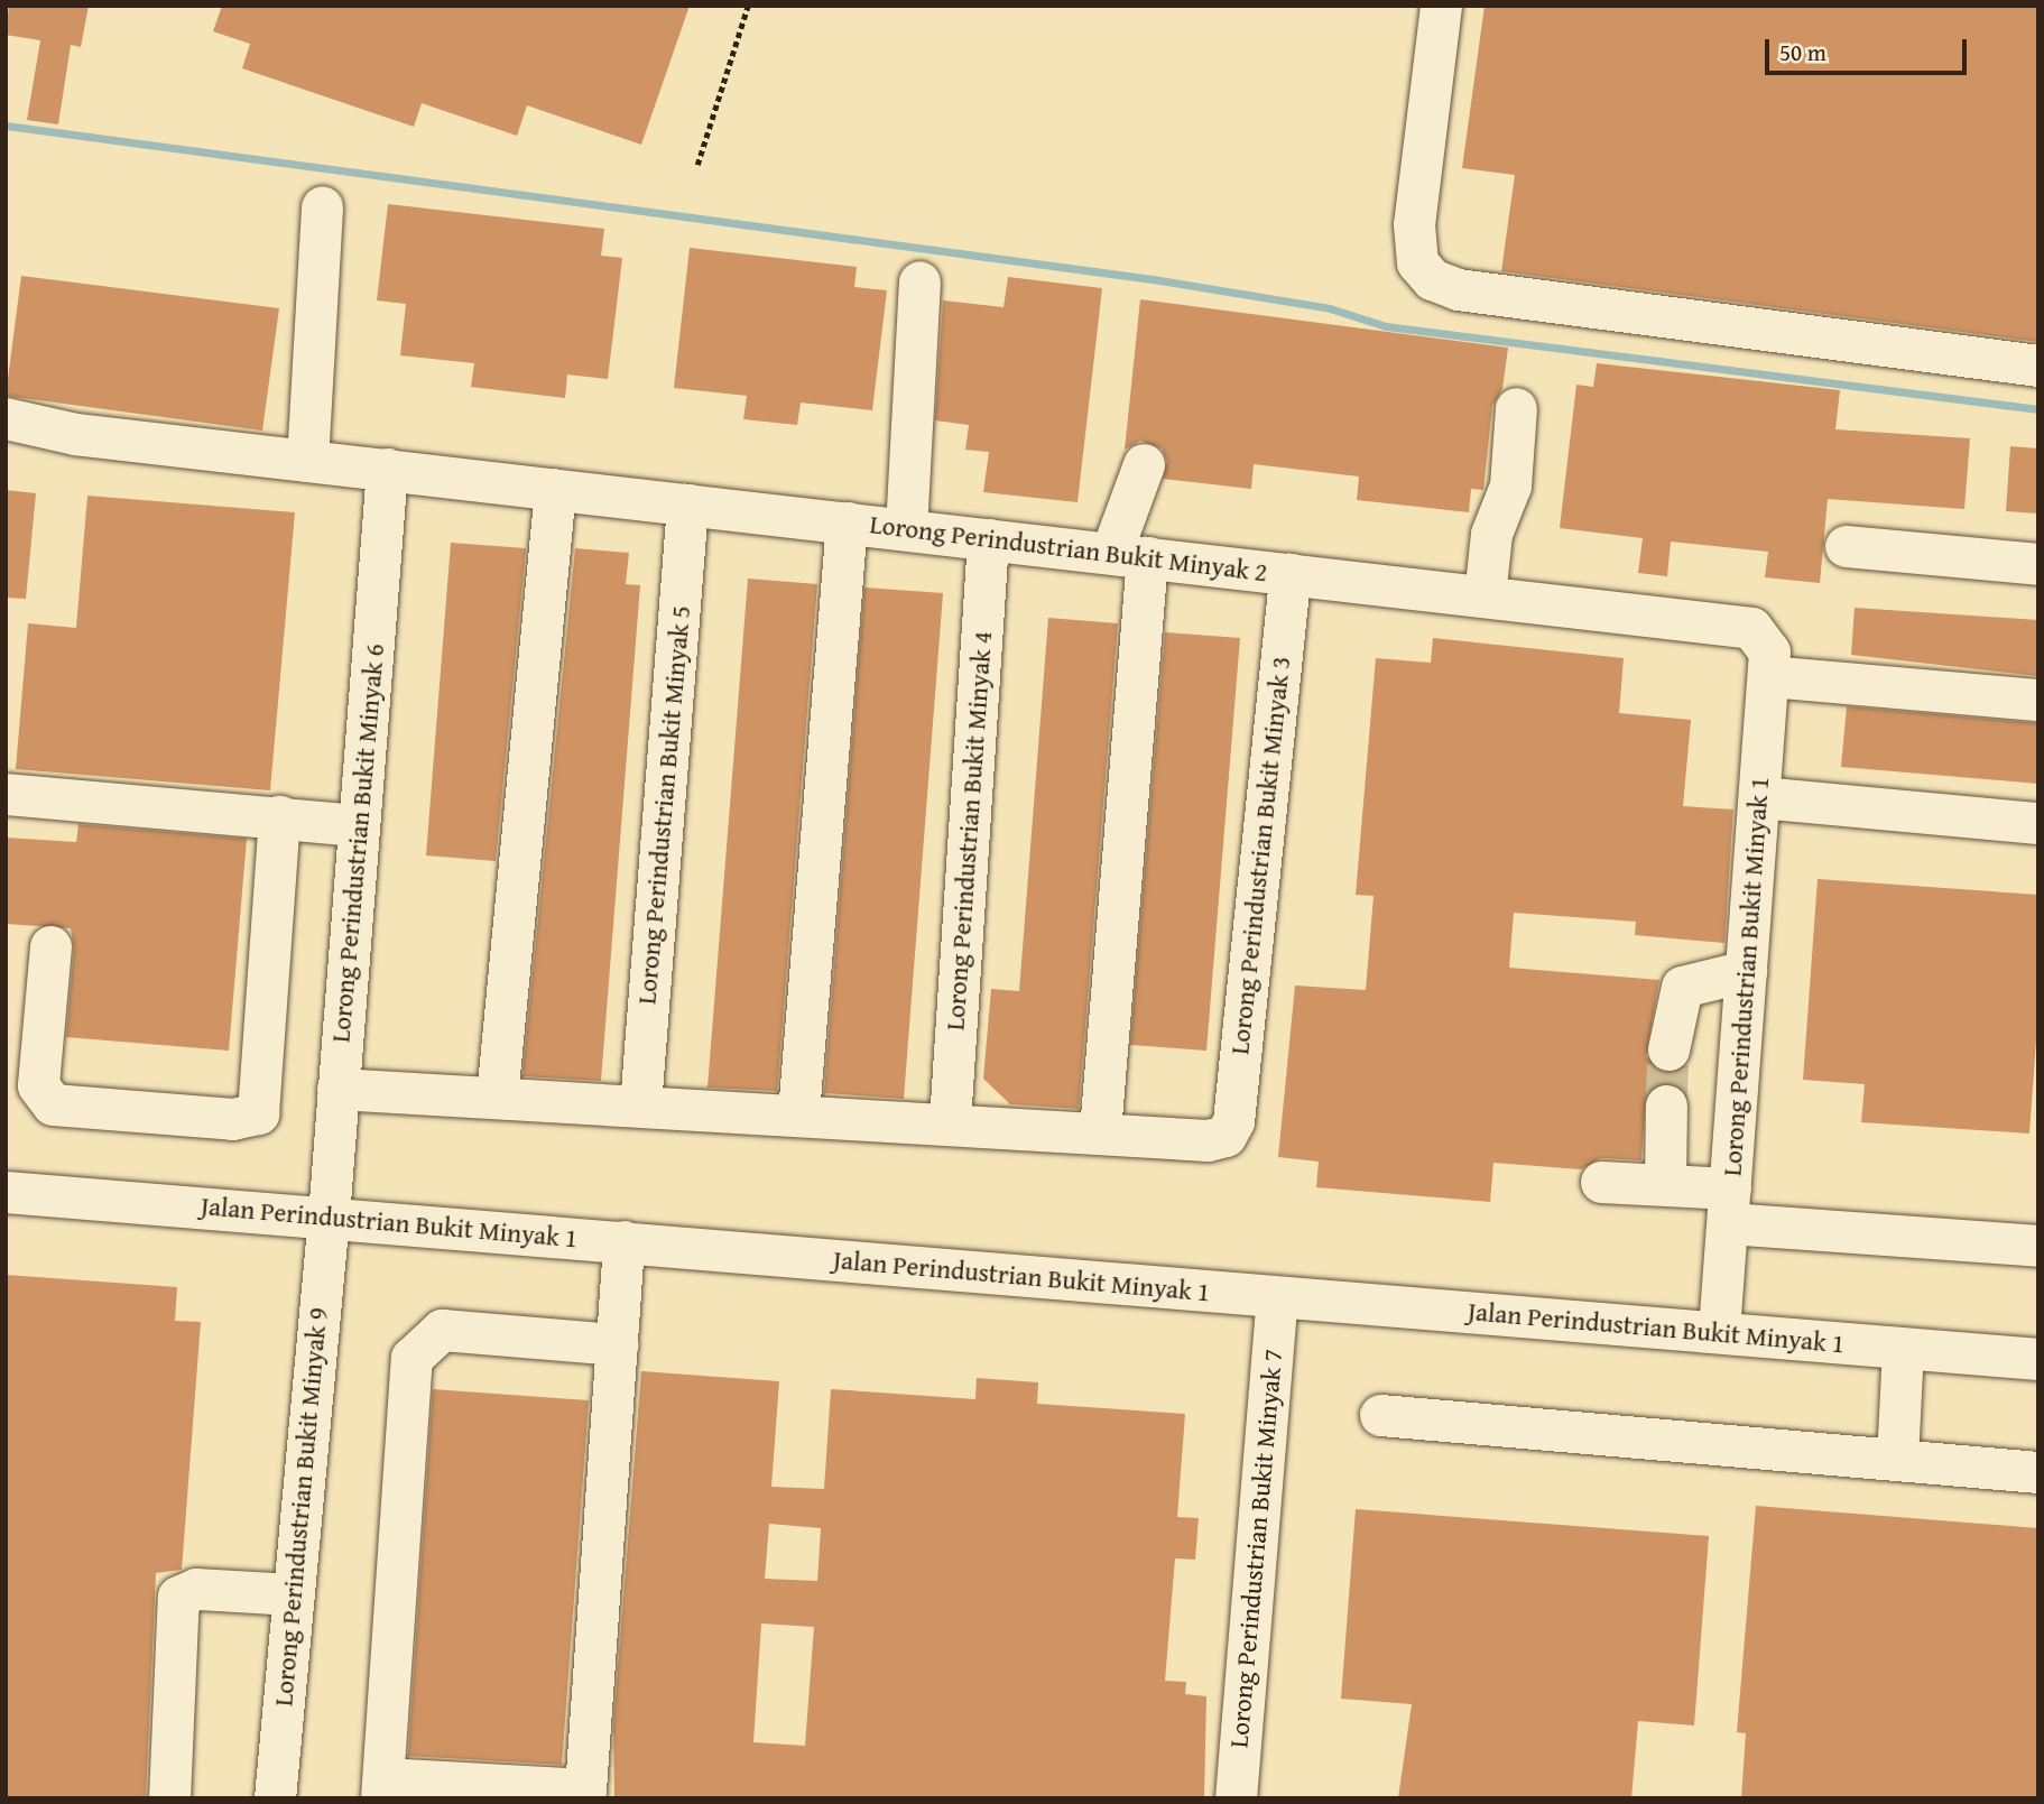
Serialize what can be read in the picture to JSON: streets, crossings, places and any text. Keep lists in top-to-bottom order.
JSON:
{
  "streets": {
    "street": [
      "Lorong Perindustrian Bukit Minyak 2",
      "Lorong Perindustrian Bukit Minyak 5",
      "Lorong Perindustrian Bukit Minyak 4",
      "Lorong Perindustrian Bukit Minyak 6",
      "Lorong Perindustrian Bukit Minyak 3",
      "Lorong Perindustrian Bukit Minyak 1",
      "Jalan Perindustrian Bukit Minyak 1",
      "Lorong Perindustrian Bukit Minyak 9",
      "Lorong Perindustrian Bukit Minyak 7"
    ]
  },
  "crossings": [
    ["Lorong Perindustrian Bukit Minyak 2", "Lorong Perindustrian Bukit Minyak 5"],
    ["Lorong Perindustrian Bukit Minyak 2", "Lorong Perindustrian Bukit Minyak 4"],
    ["Lorong Perindustrian Bukit Minyak 2", "Lorong Perindustrian Bukit Minyak 6"],
    ["Lorong Perindustrian Bukit Minyak 2", "Lorong Perindustrian Bukit Minyak 3"],
    ["Lorong Perindustrian Bukit Minyak 2", "Lorong Perindustrian Bukit Minyak 1"],
    ["Lorong Perindustrian Bukit Minyak 6", "Jalan Perindustrian Bukit Minyak 1"],
    ["Lorong Perindustrian Bukit Minyak 6", "Lorong Perindustrian Bukit Minyak 9"],
    ["Lorong Perindustrian Bukit Minyak 1", "Jalan Perindustrian Bukit Minyak 1"],
    ["Jalan Perindustrian Bukit Minyak 1", "Lorong Perindustrian Bukit Minyak 9"],
    ["Jalan Perindustrian Bukit Minyak 1", "Lorong Perindustrian Bukit Minyak 7"]
  ],
  "scale_bar": "50 m"
}
